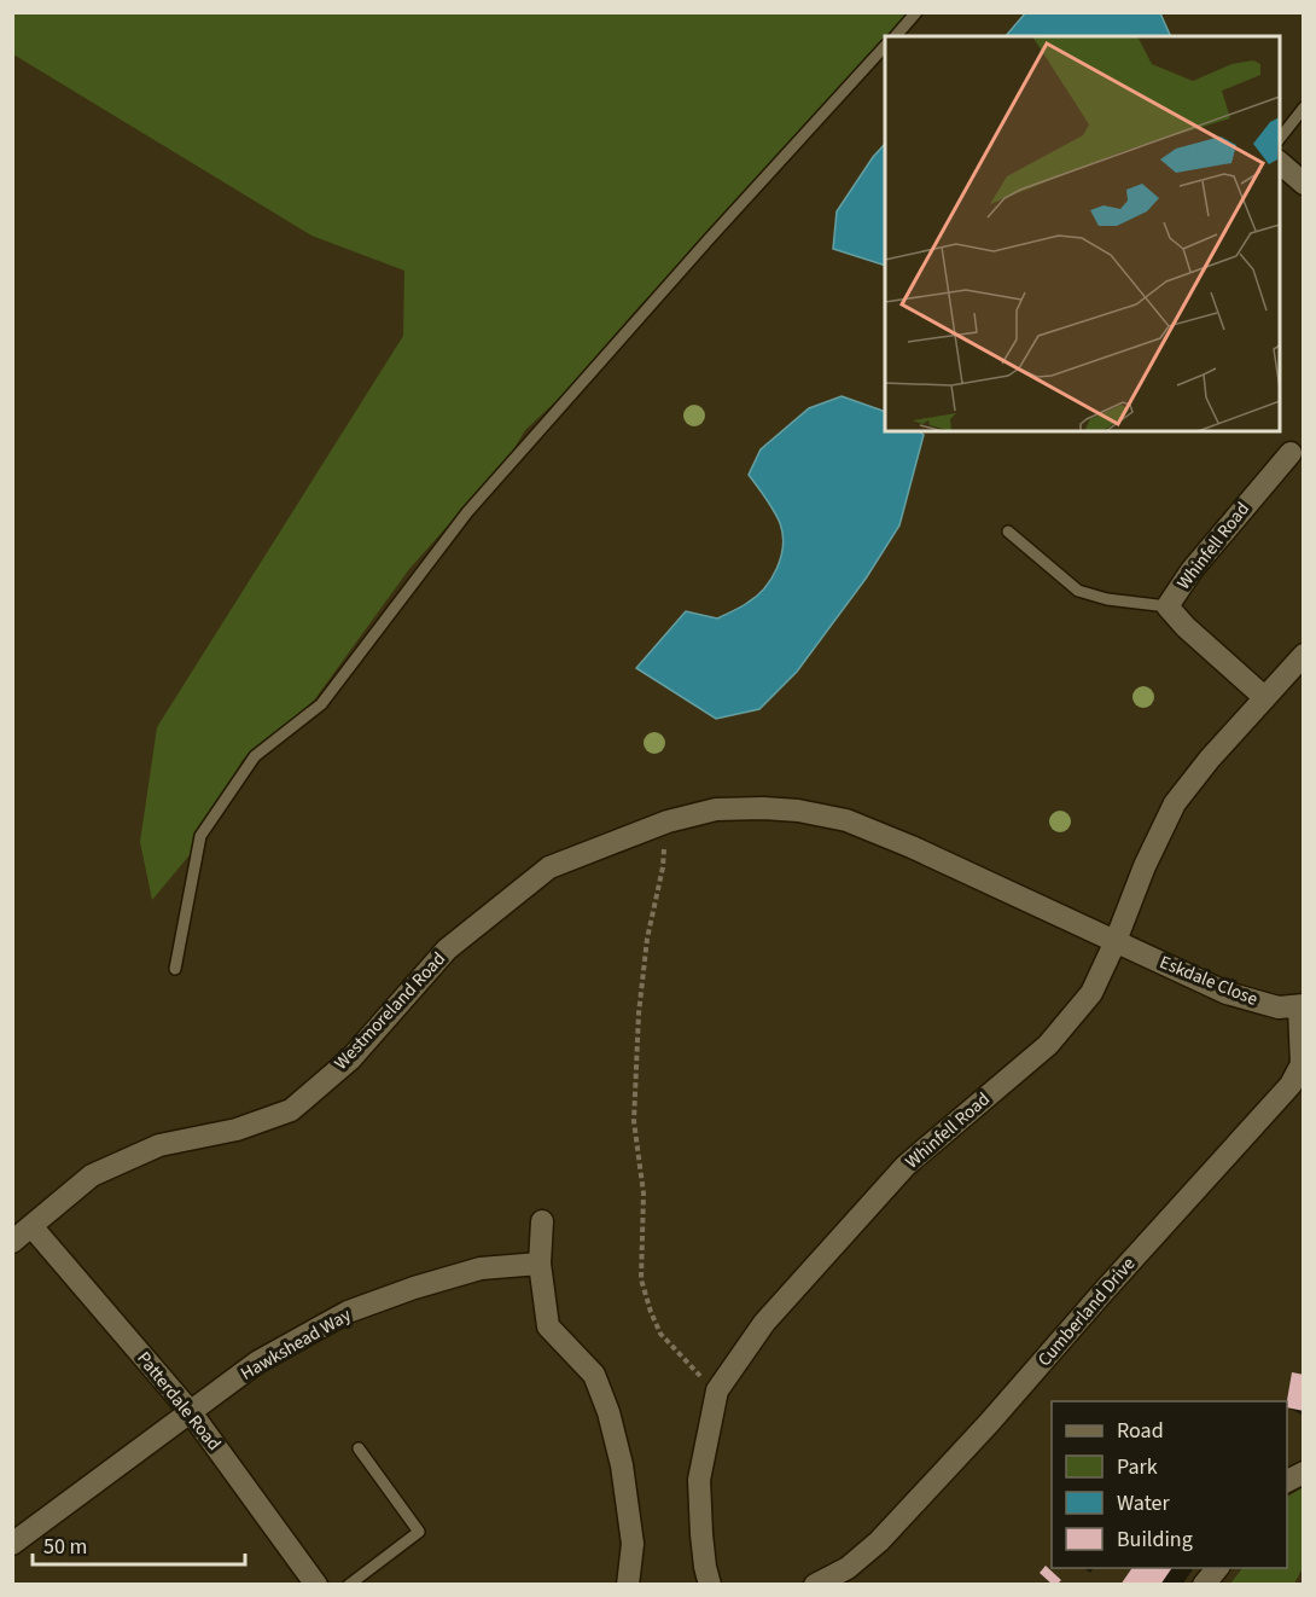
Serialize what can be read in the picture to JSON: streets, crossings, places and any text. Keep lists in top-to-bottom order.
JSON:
{
  "streets": {
    "street": [
      "Whinfell Road",
      "Eskdale Close",
      "Westmoreland Road",
      "Cumberland Drive",
      "Hawkshead Way",
      "Patterdale Road"
    ]
  },
  "crossings": [
    ["Whinfell Road", "Eskdale Close"],
    ["Whinfell Road", "Westmoreland Road"],
    ["Eskdale Close", "Westmoreland Road"],
    ["Eskdale Close", "Cumberland Drive"],
    ["Westmoreland Road", "Patterdale Road"],
    ["Hawkshead Way", "Patterdale Road"]
  ],
  "legend": [
    "Road",
    "Park",
    "Water",
    "Building"
  ],
  "scale_bar": "50 m"
}
